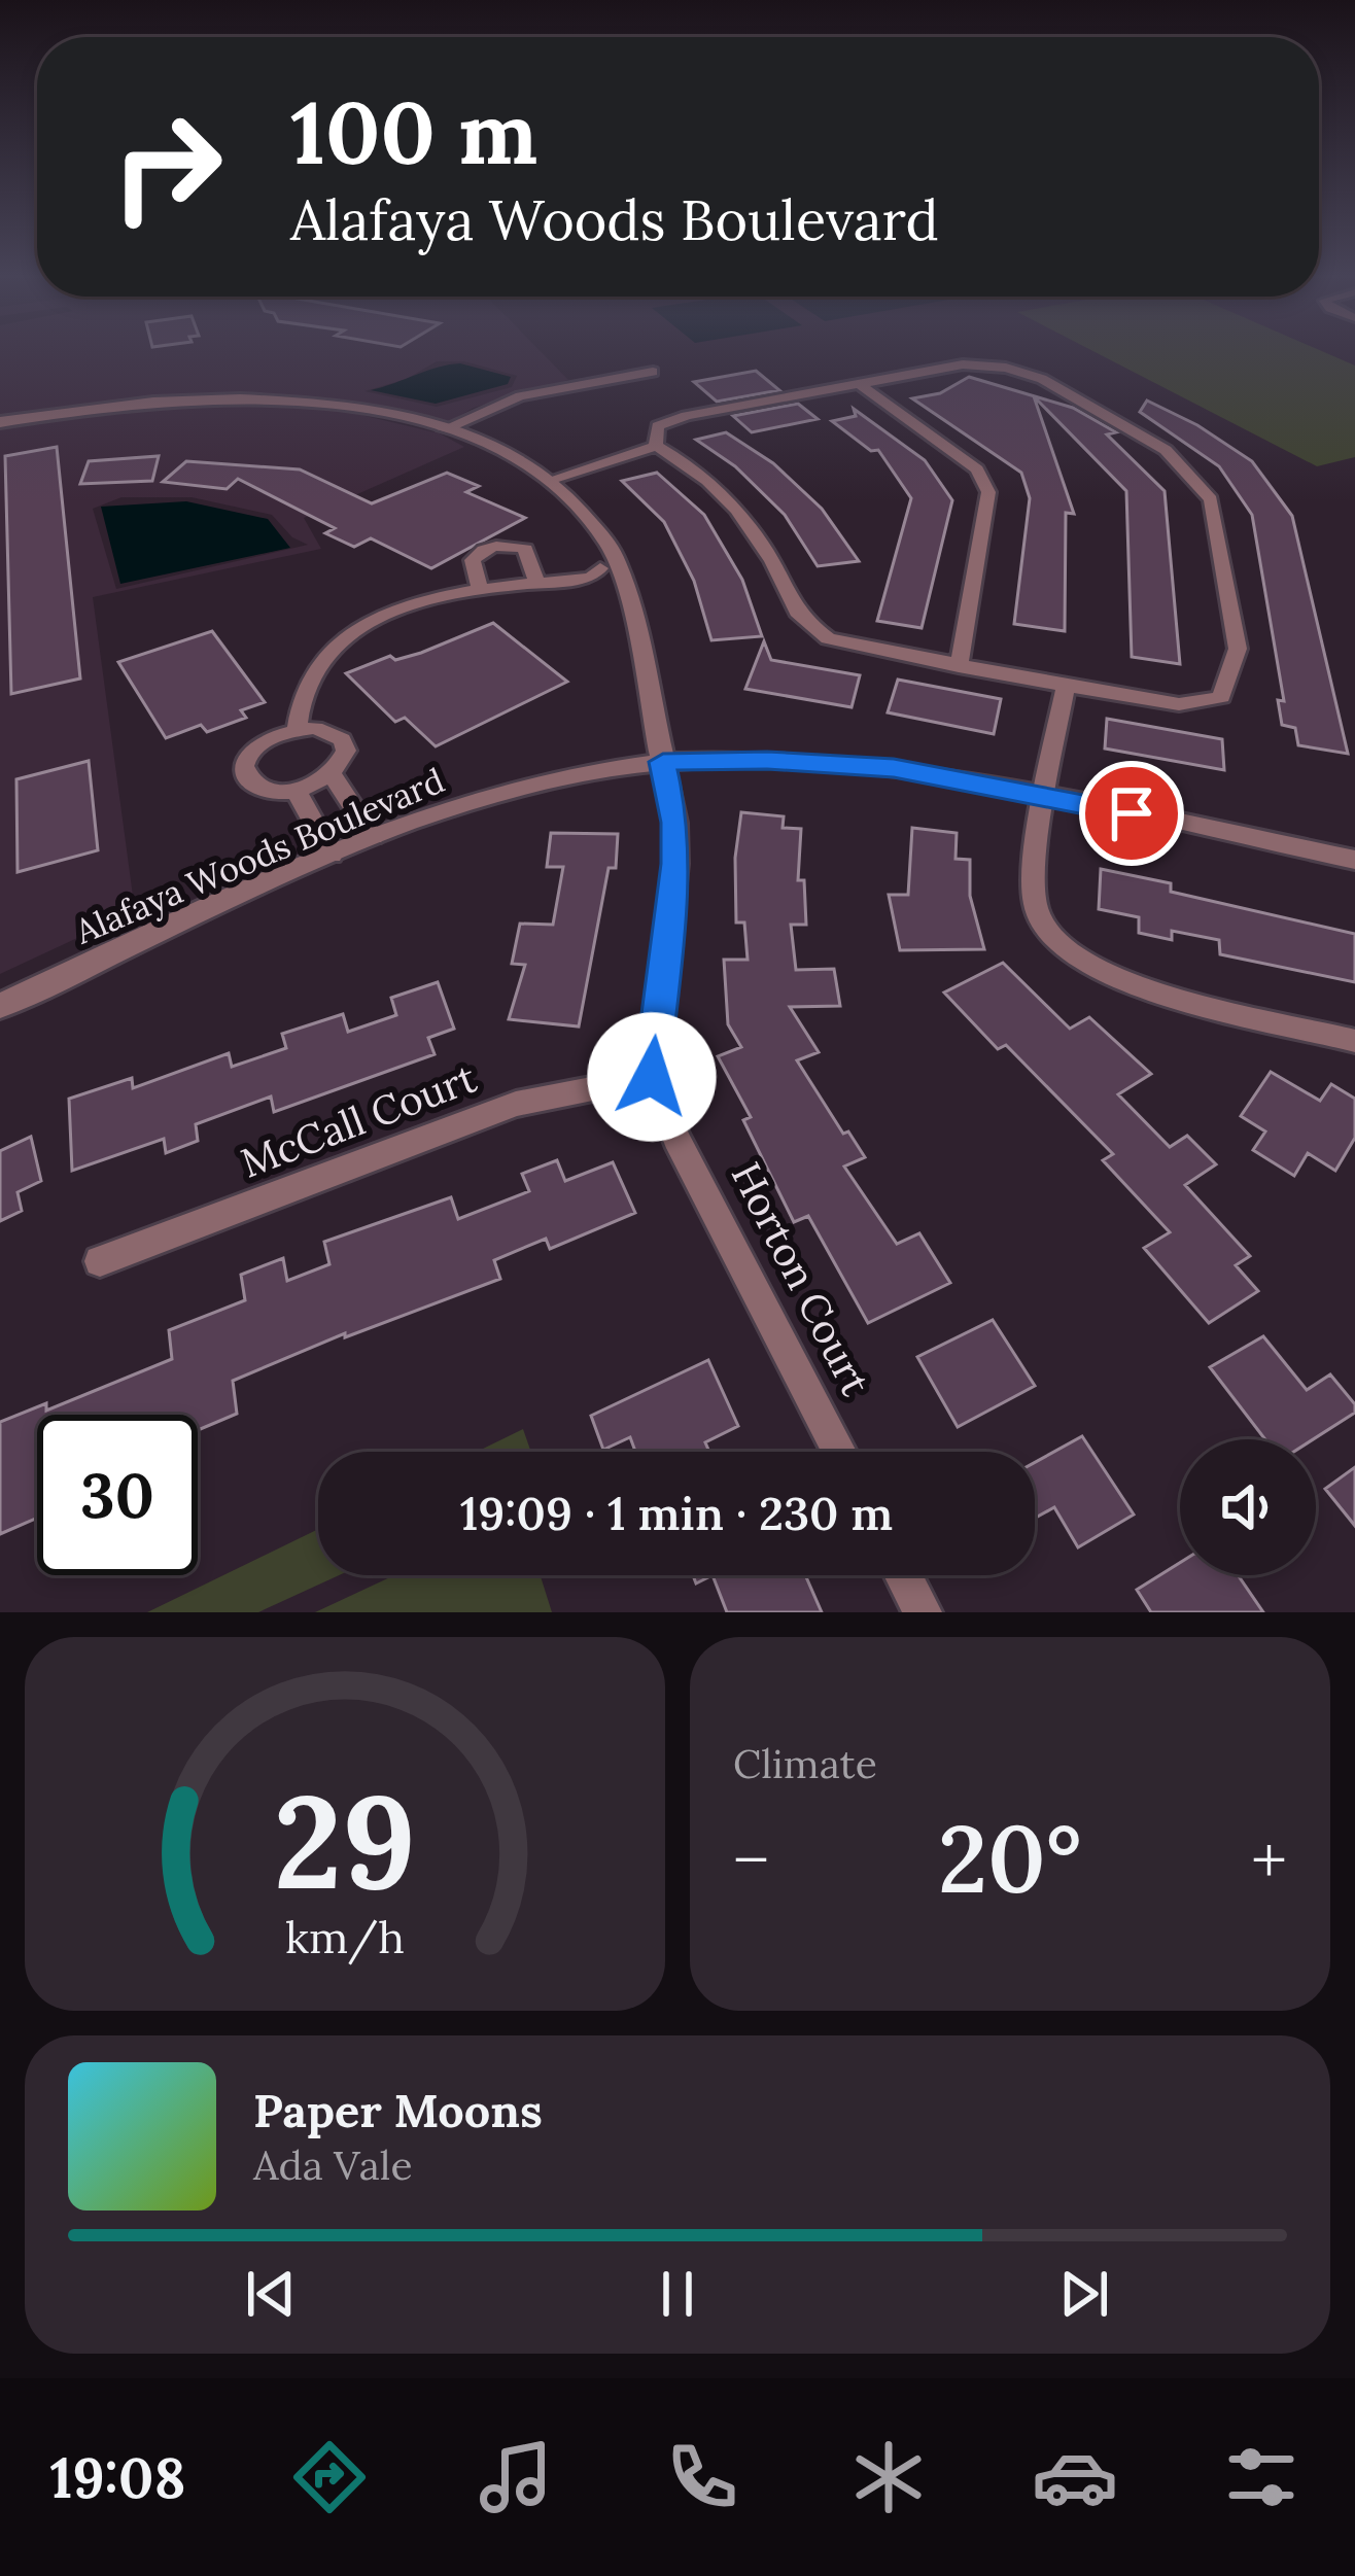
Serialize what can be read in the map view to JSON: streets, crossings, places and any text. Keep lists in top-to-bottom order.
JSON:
{
  "streets": {
    "street": ["Alafaya Woods Boulevard", "McCall Court", "Horton Court"]
  },
  "crossings": [
    ["Alafaya Woods Boulevard", "Horton Court"],
    ["McCall Court", "Horton Court"]
  ],
  "page": {
    "turn": ["100 m", "Alafaya Woods Boulevard"],
    "limit": "30",
    "trip": "19:09 · 1 min · 230 m",
    "tile": "Climate",
    "heat": ["−", "20°", "+"],
    "song": ["Paper Moons", "Ada Vale"],
    "tabs": "19:08",
    "gauge": ["29", "km/h"]
  }
}
